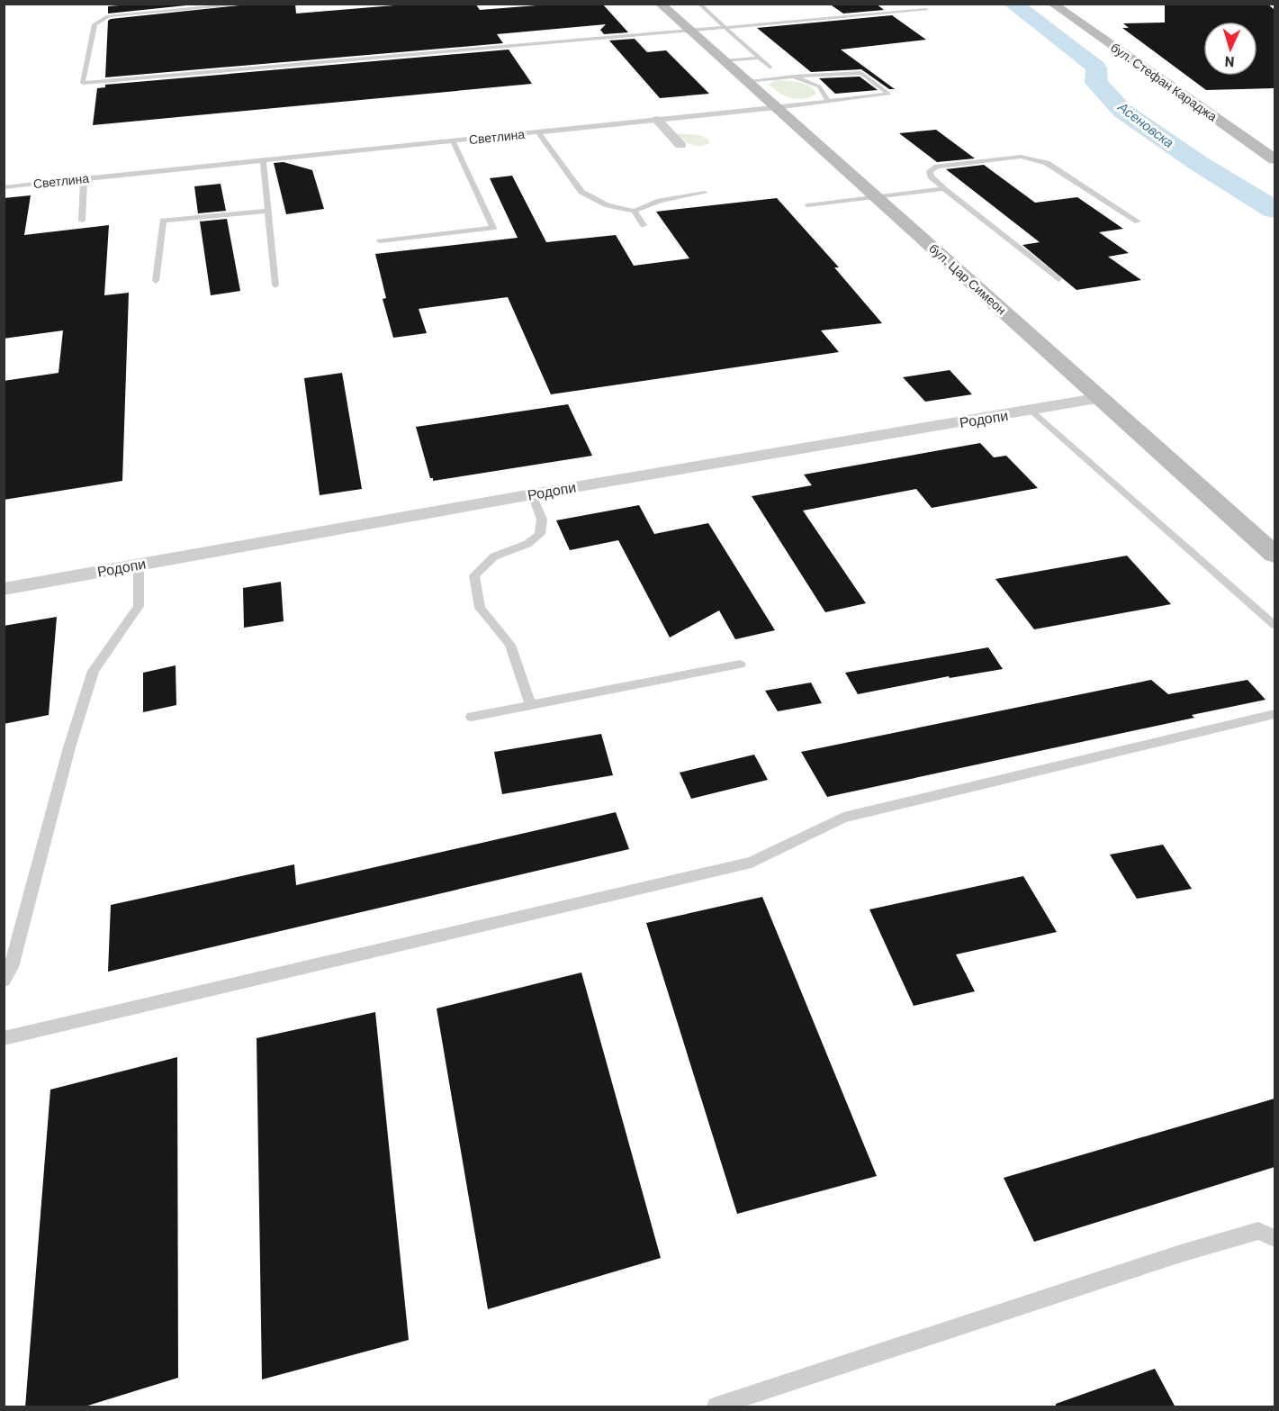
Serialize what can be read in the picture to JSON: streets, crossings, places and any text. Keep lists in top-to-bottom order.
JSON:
{
  "streets": {
    "main road": ["бул. Стефан Караджа", "бул. Цар Симеон"],
    "street": ["Родопи"],
    "lane": ["Светлина"]
  },
  "crossings": [
    ["Светлина", "бул. Цар Симеон"],
    ["бул. Цар Симеон", "Родопи"]
  ],
  "water": ["Асеновска"],
  "north": "bottom"
}
